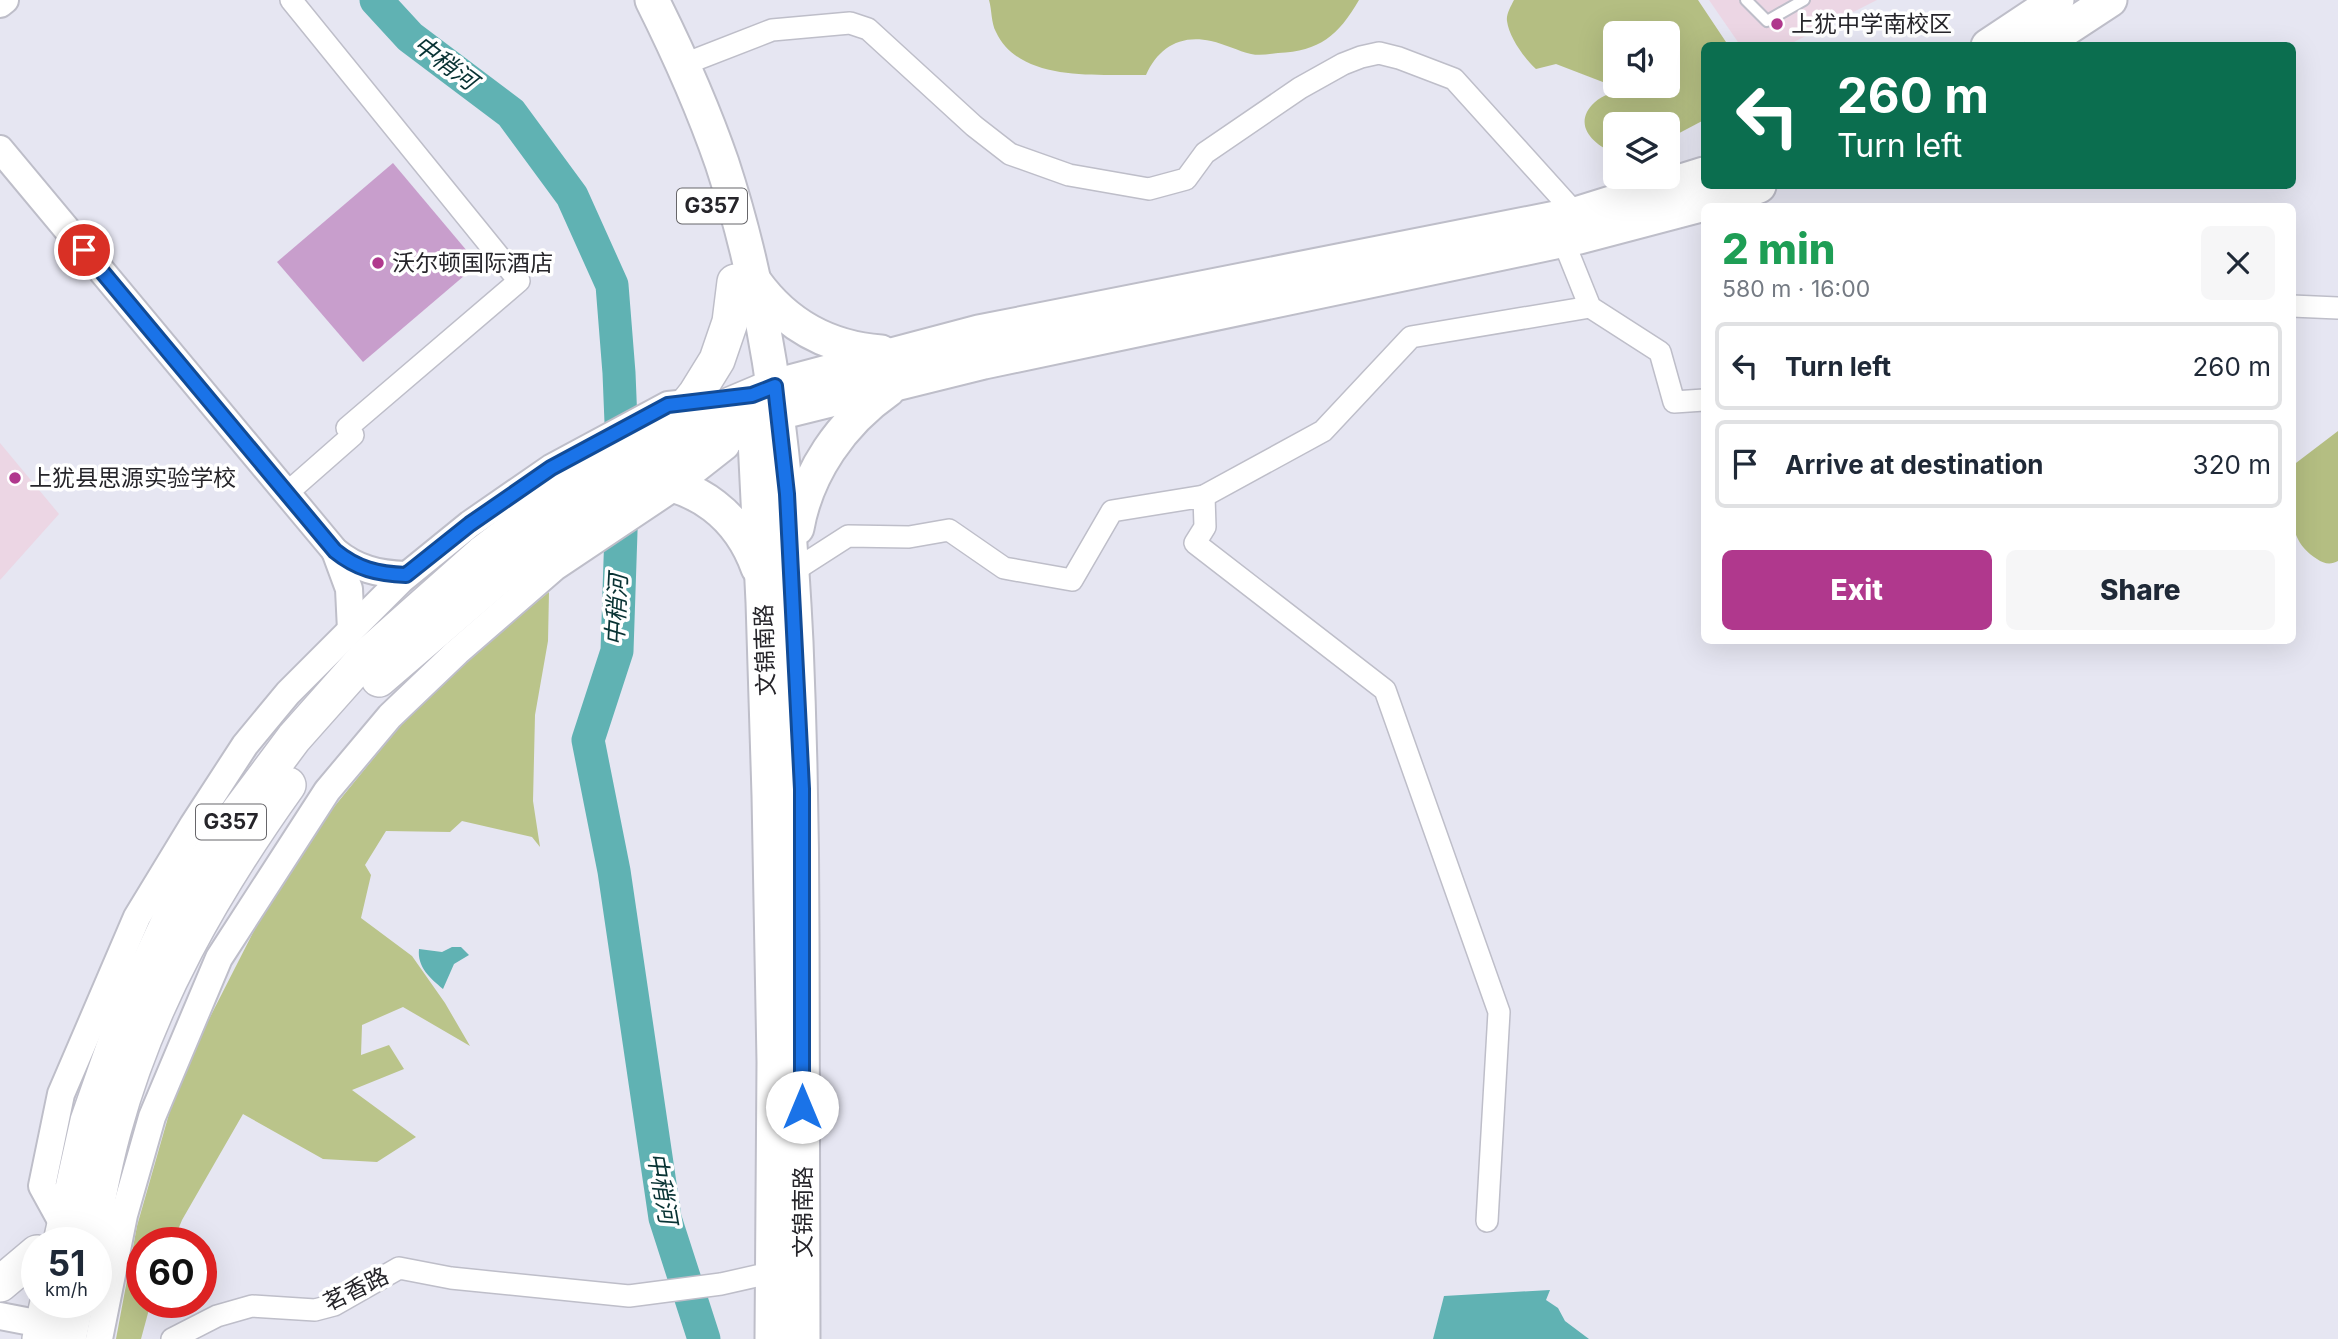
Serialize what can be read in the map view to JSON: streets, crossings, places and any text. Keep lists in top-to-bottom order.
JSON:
{
  "streets": {
    "highway": ["G357"],
    "main road": ["文锦南路"],
    "street": ["茗香路"]
  },
  "crossings": [
    ["G357", "文锦南路"],
    ["文锦南路", "茗香路"]
  ],
  "water": ["中稍河"],
  "places": ["上犹中学南校区", "沃尔顿国际酒店", "上犹县思源实验学校"],
  "page": {
    "turn": ["260 m", "Turn left"],
    "heading": ["2 min", "580 m · 16:00"],
    "list": [
      {
        "name": "Turn left",
        "value": "260 m"
      },
      {
        "name": "Arrive at destination",
        "value": "320 m"
      }
    ],
    "buttons": ["Exit", "Share"],
    "speed": "51 km/h",
    "limit": "60"
  }
}
